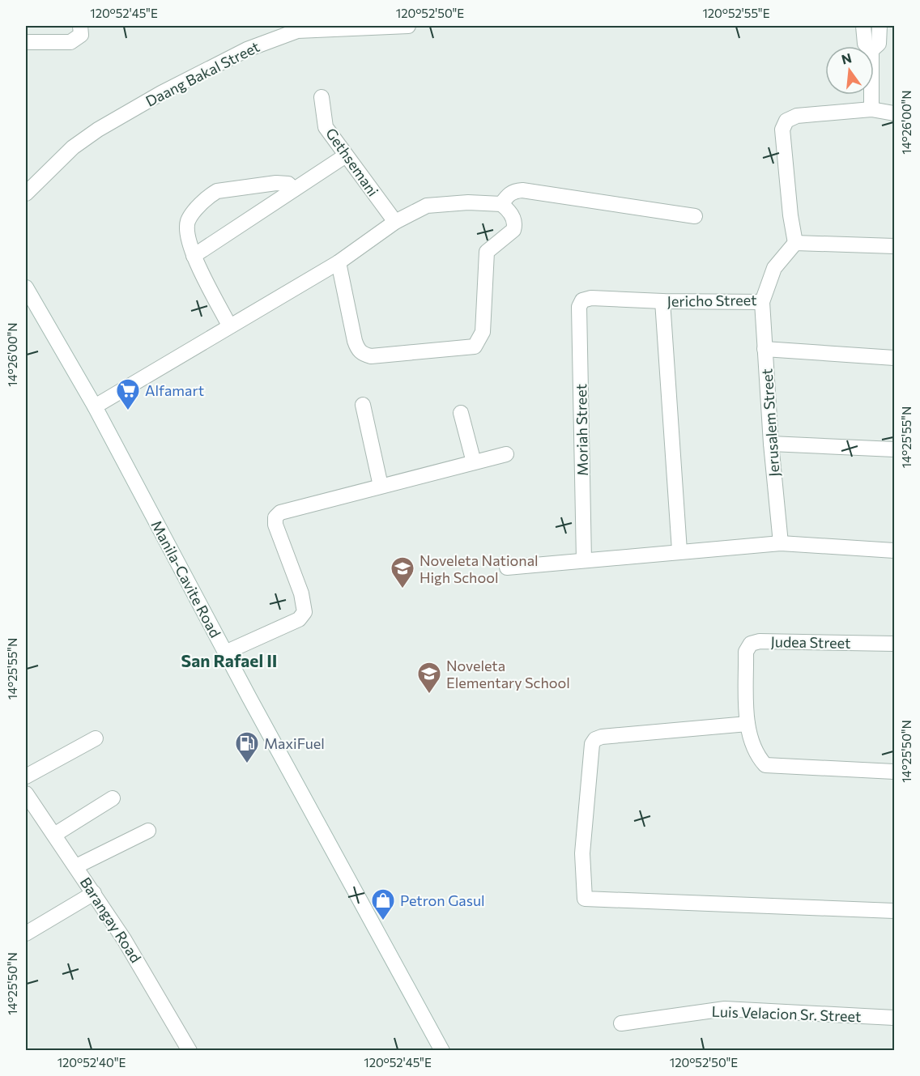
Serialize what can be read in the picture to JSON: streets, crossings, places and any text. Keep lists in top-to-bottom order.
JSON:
{
  "streets": {
    "street": [
      "Daang Bakal Street",
      "Gethsemani",
      "Jericho Street",
      "Jerusalem Street",
      "Moriah Street",
      "Manila-Cavite Road",
      "Judea Street",
      "Barangay Road",
      "Luis Velacion Sr. Street"
    ]
  },
  "crossings": [
    ["Jericho Street", "Jerusalem Street"],
    ["Jericho Street", "Moriah Street"]
  ],
  "districts": ["San Rafael II"],
  "places": {
    "supermarket": ["Alfamart"],
    "school or university": ["Noveleta National High School", "Noveleta Elementary School"],
    "fuel station": ["MaxiFuel"],
    "shop": ["Petron Gasul"]
  },
  "north": "top",
  "coordinates": [
    "120°52'45\"E",
    "120°52'50\"E",
    "120°52'55\"E",
    "14°26'00\"N",
    "14°25'55\"N",
    "14°25'50\"N",
    "120°52'40\"E"
  ]
}
